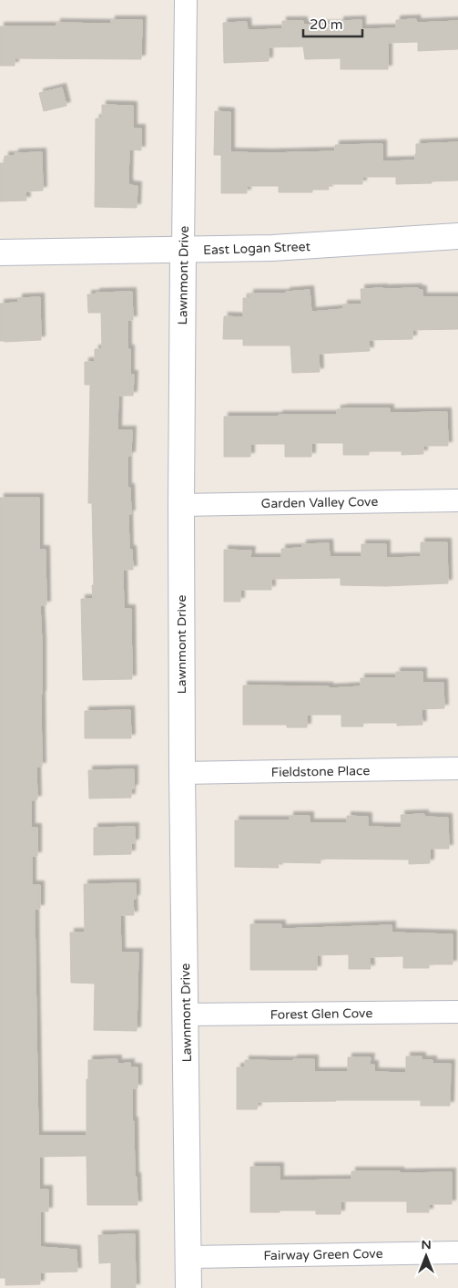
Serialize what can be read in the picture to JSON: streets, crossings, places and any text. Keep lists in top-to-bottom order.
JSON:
{
  "streets": {
    "street": [
      "East Logan Street",
      "Lawnmont Drive",
      "Garden Valley Cove",
      "Fieldstone Place",
      "Forest Glen Cove",
      "Fairway Green Cove"
    ]
  },
  "crossings": [
    ["East Logan Street", "Lawnmont Drive"],
    ["Lawnmont Drive", "Garden Valley Cove"],
    ["Lawnmont Drive", "Fieldstone Place"],
    ["Lawnmont Drive", "Forest Glen Cove"],
    ["Lawnmont Drive", "Fairway Green Cove"]
  ],
  "scale_bar": "20 m",
  "north": "top"
}
